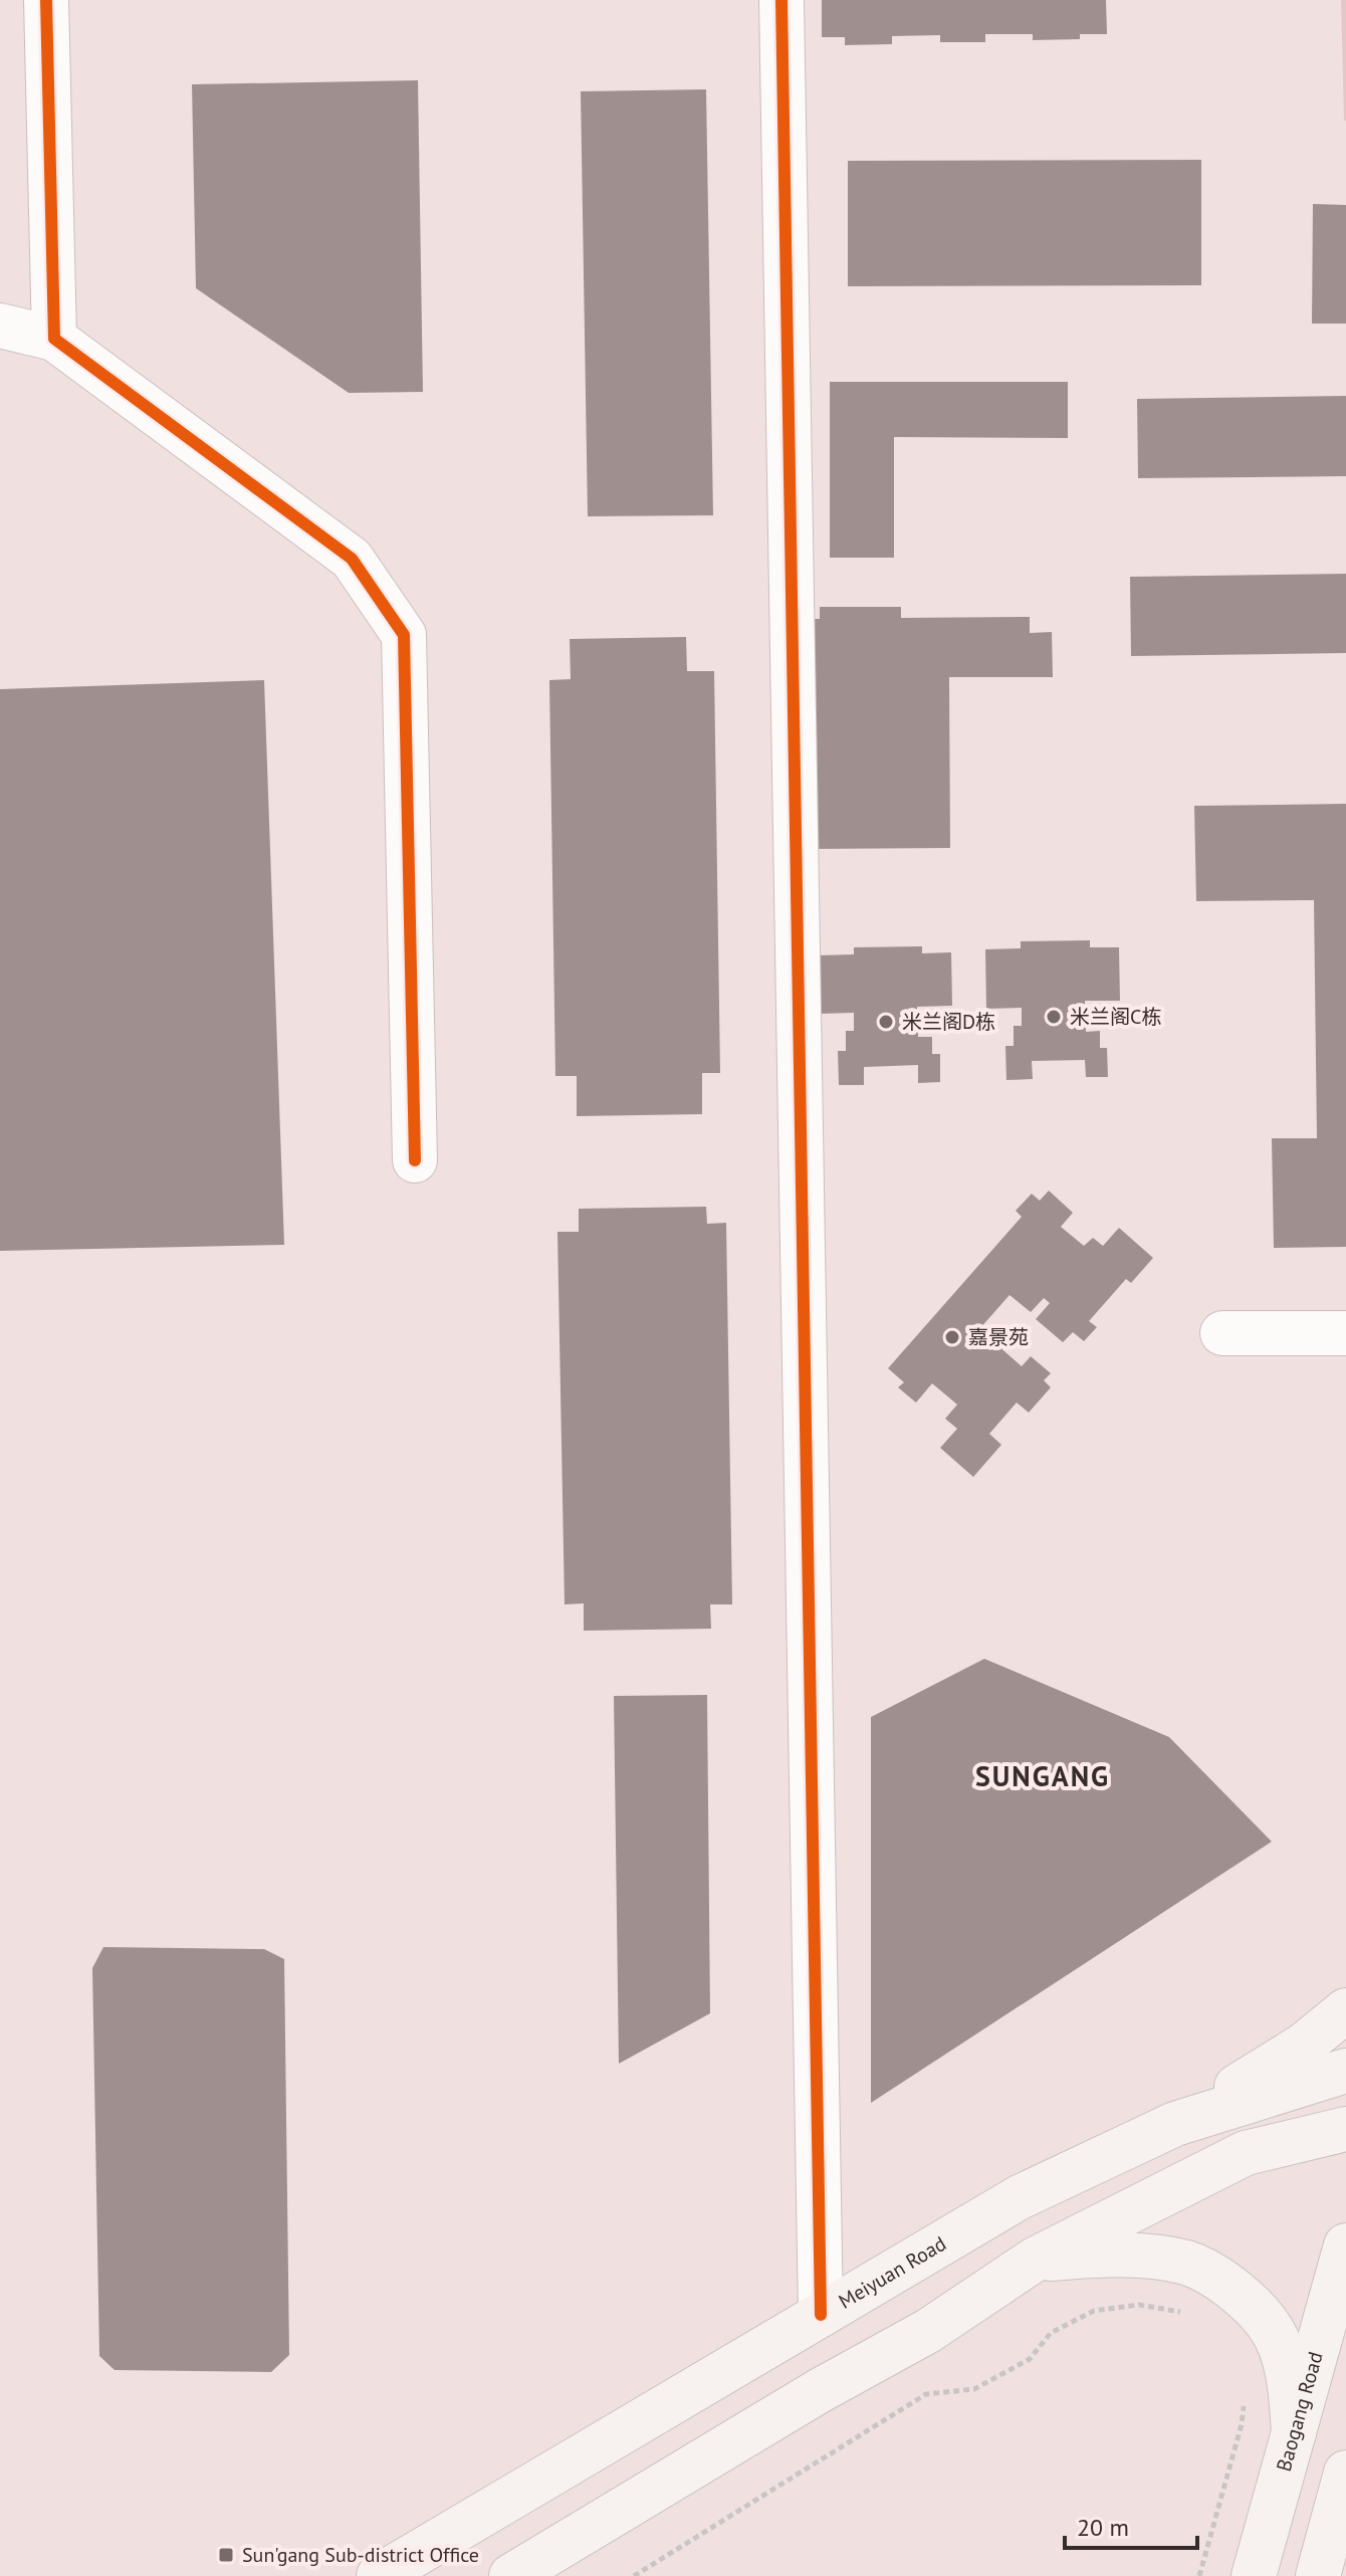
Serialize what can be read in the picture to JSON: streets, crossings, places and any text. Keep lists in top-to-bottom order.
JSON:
{
  "streets": {
    "main road": ["Meiyuan Road", "Baogang Road"]
  },
  "districts": ["SUNGANG"],
  "places": {
    "other": ["米兰阁C栋", "米兰阁D栋", "嘉景苑"],
    "transit": ["Sun'gang Sub-district Office"]
  },
  "scale_bar": "20 m"
}
